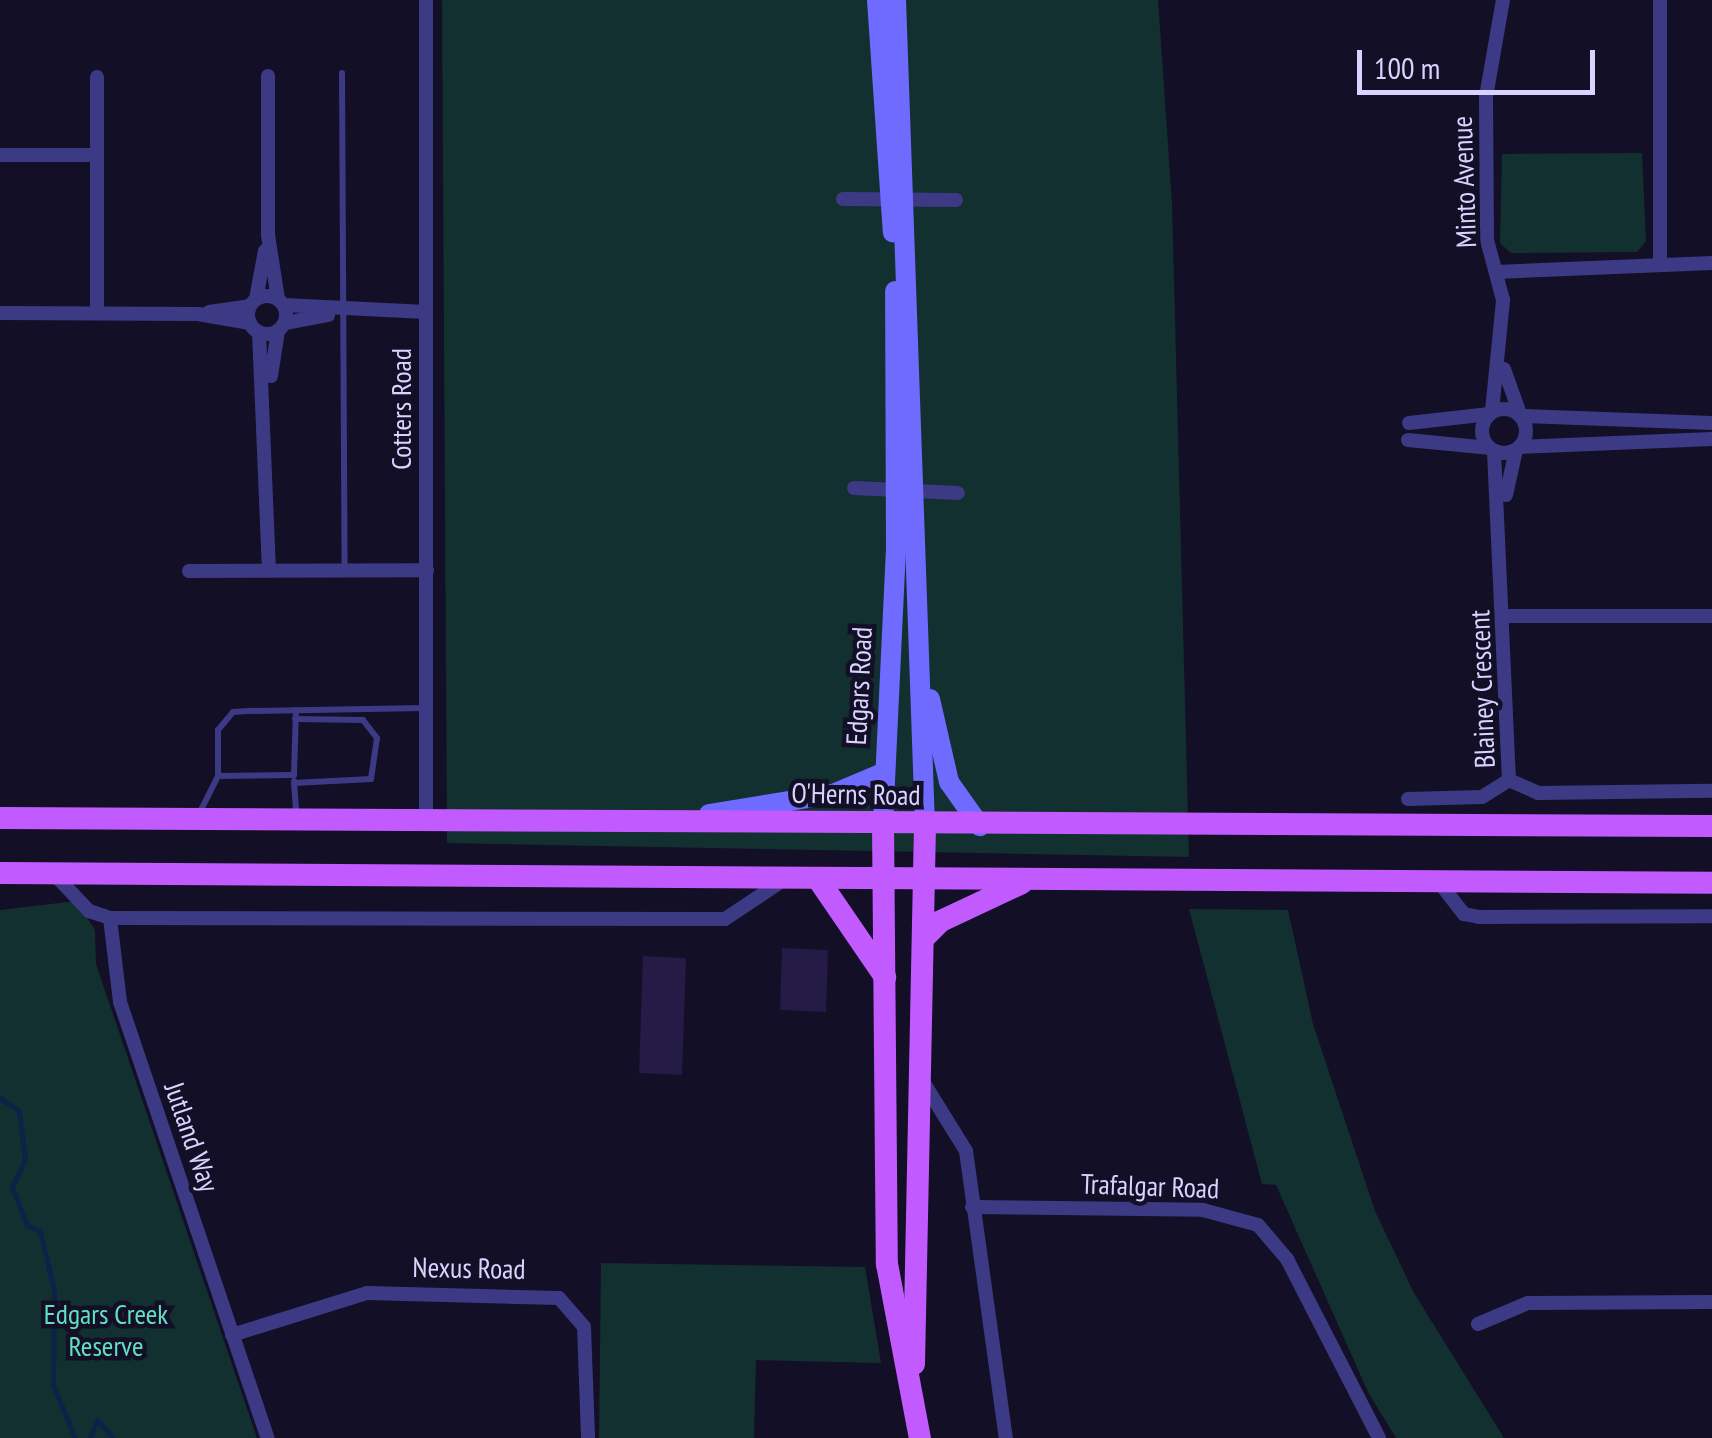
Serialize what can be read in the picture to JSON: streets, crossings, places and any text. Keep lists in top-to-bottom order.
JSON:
{
  "streets": {
    "main road": ["Edgars Road", "O'Herns Road"],
    "street": [
      "Minto Avenue",
      "Cotters Road",
      "Blainey Crescent",
      "Jutland Way",
      "Trafalgar Road",
      "Nexus Road"
    ]
  },
  "crossings": [
    ["Minto Avenue", "Blainey Crescent"],
    ["Cotters Road", "O'Herns Road"],
    ["Edgars Road", "O'Herns Road"],
    ["Jutland Way", "Nexus Road"]
  ],
  "parks": ["Edgars Creek Reserve"],
  "scale_bar": "100 m"
}
